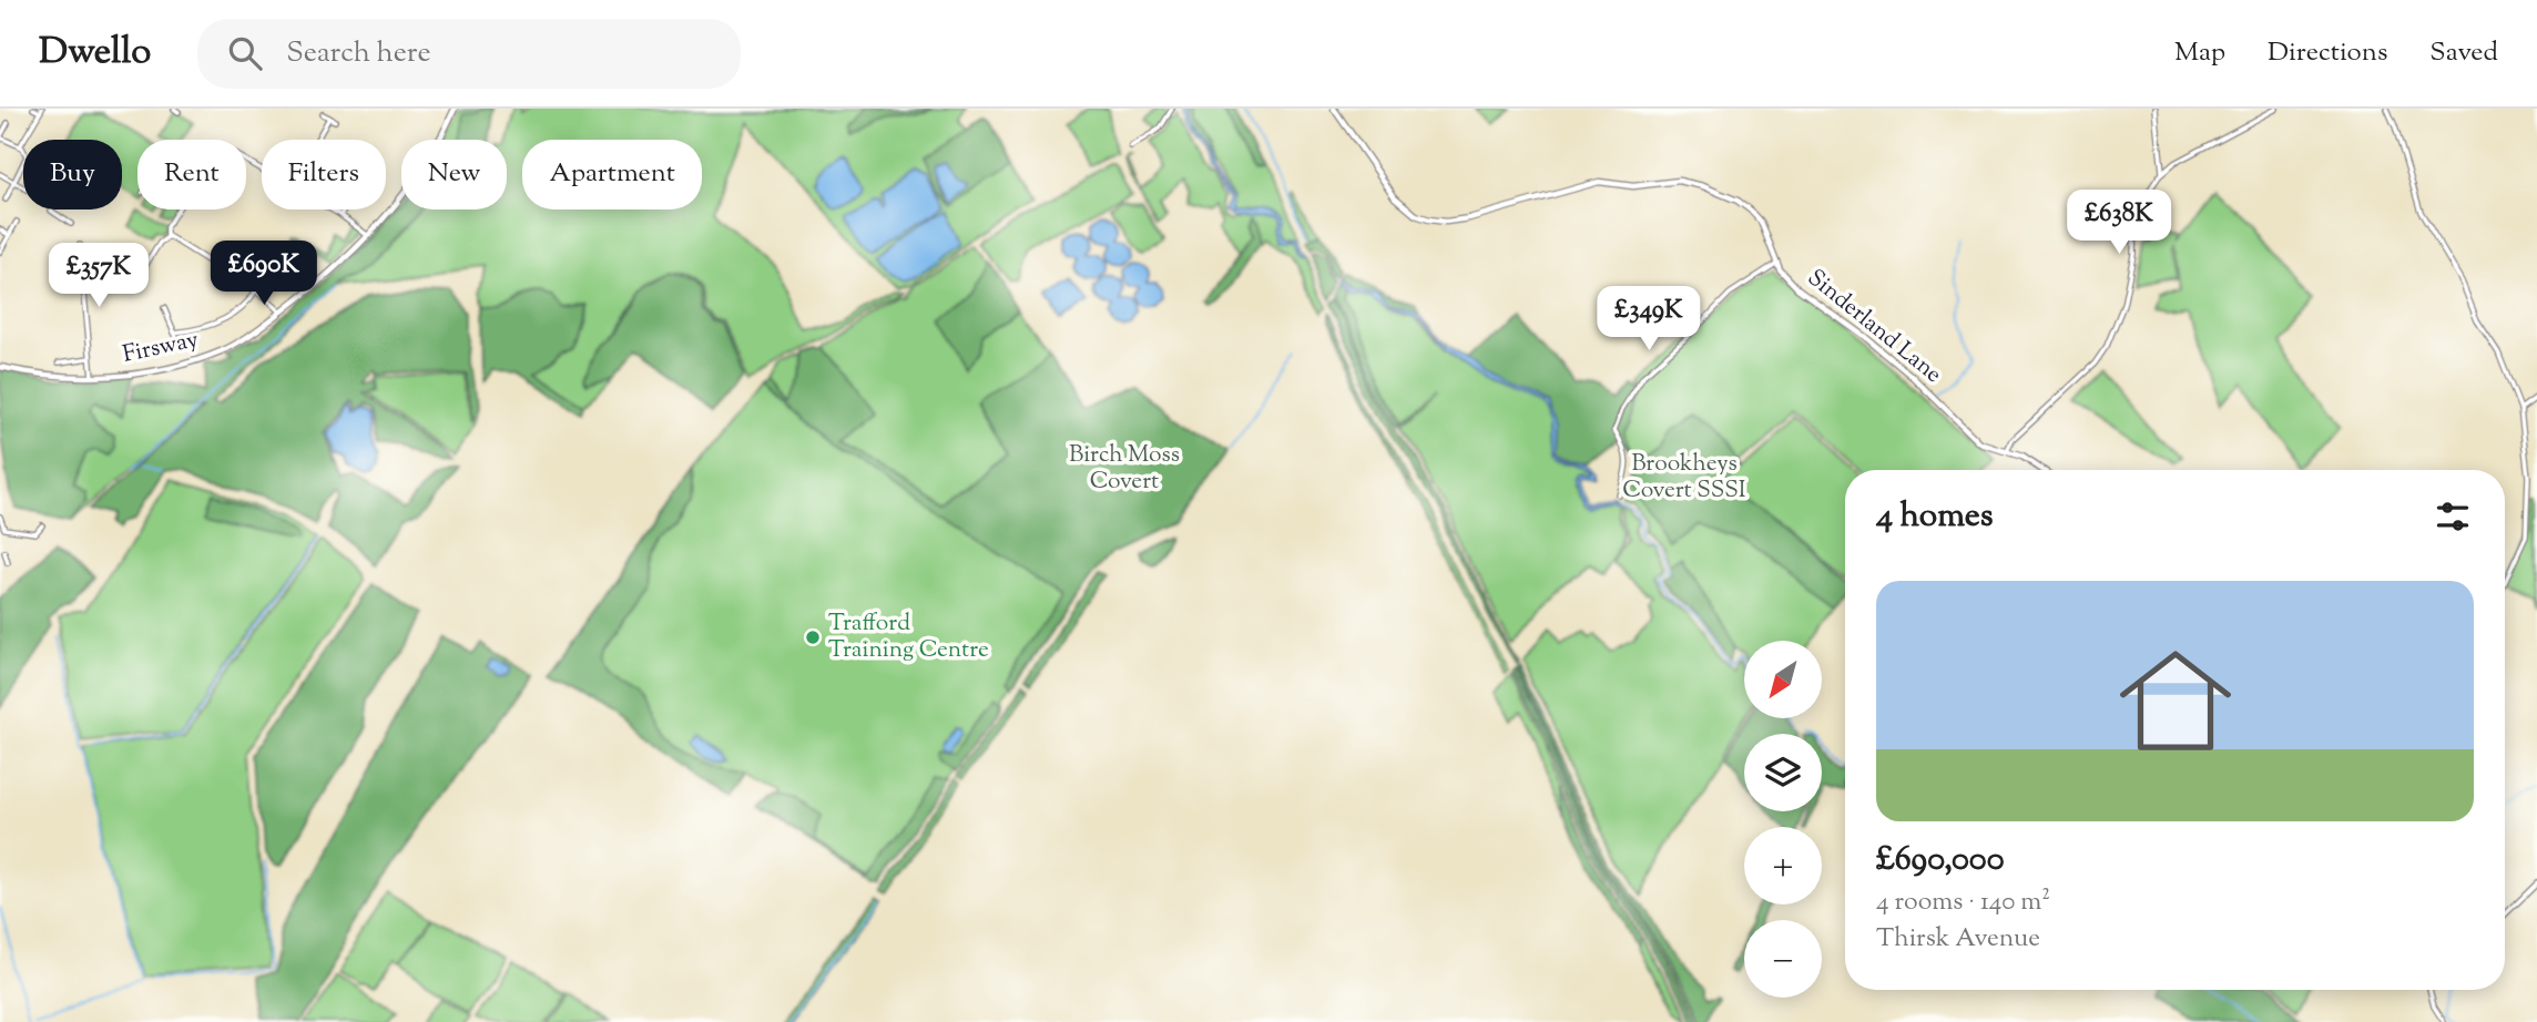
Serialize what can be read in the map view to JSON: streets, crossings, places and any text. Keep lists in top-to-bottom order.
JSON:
{
  "streets": {
    "street": ["Sinderland Lane", "Firsway"]
  },
  "parks": ["Birch Moss Covert", "Brookheys Covert SSSI"],
  "places": ["Trafford Training Centre"],
  "north": "bottom left",
  "page": {
    "header": "Dwello",
    "search": "Search here",
    "nav": ["Map", "Directions", "Saved"],
    "chip": [
      "Buy",
      "Rent",
      "Filters",
      "New",
      "Apartment"
    ],
    "price": [
      "£638K",
      "£690K",
      "£357K",
      "£349K"
    ],
    "heading": "4 homes",
    "list": [
      {
        "name": "£690,000",
        "note": "4 rooms · 140 m² · Thirsk Avenue"
      }
    ],
    "map_buttons": ["+", "−"]
  }
}
